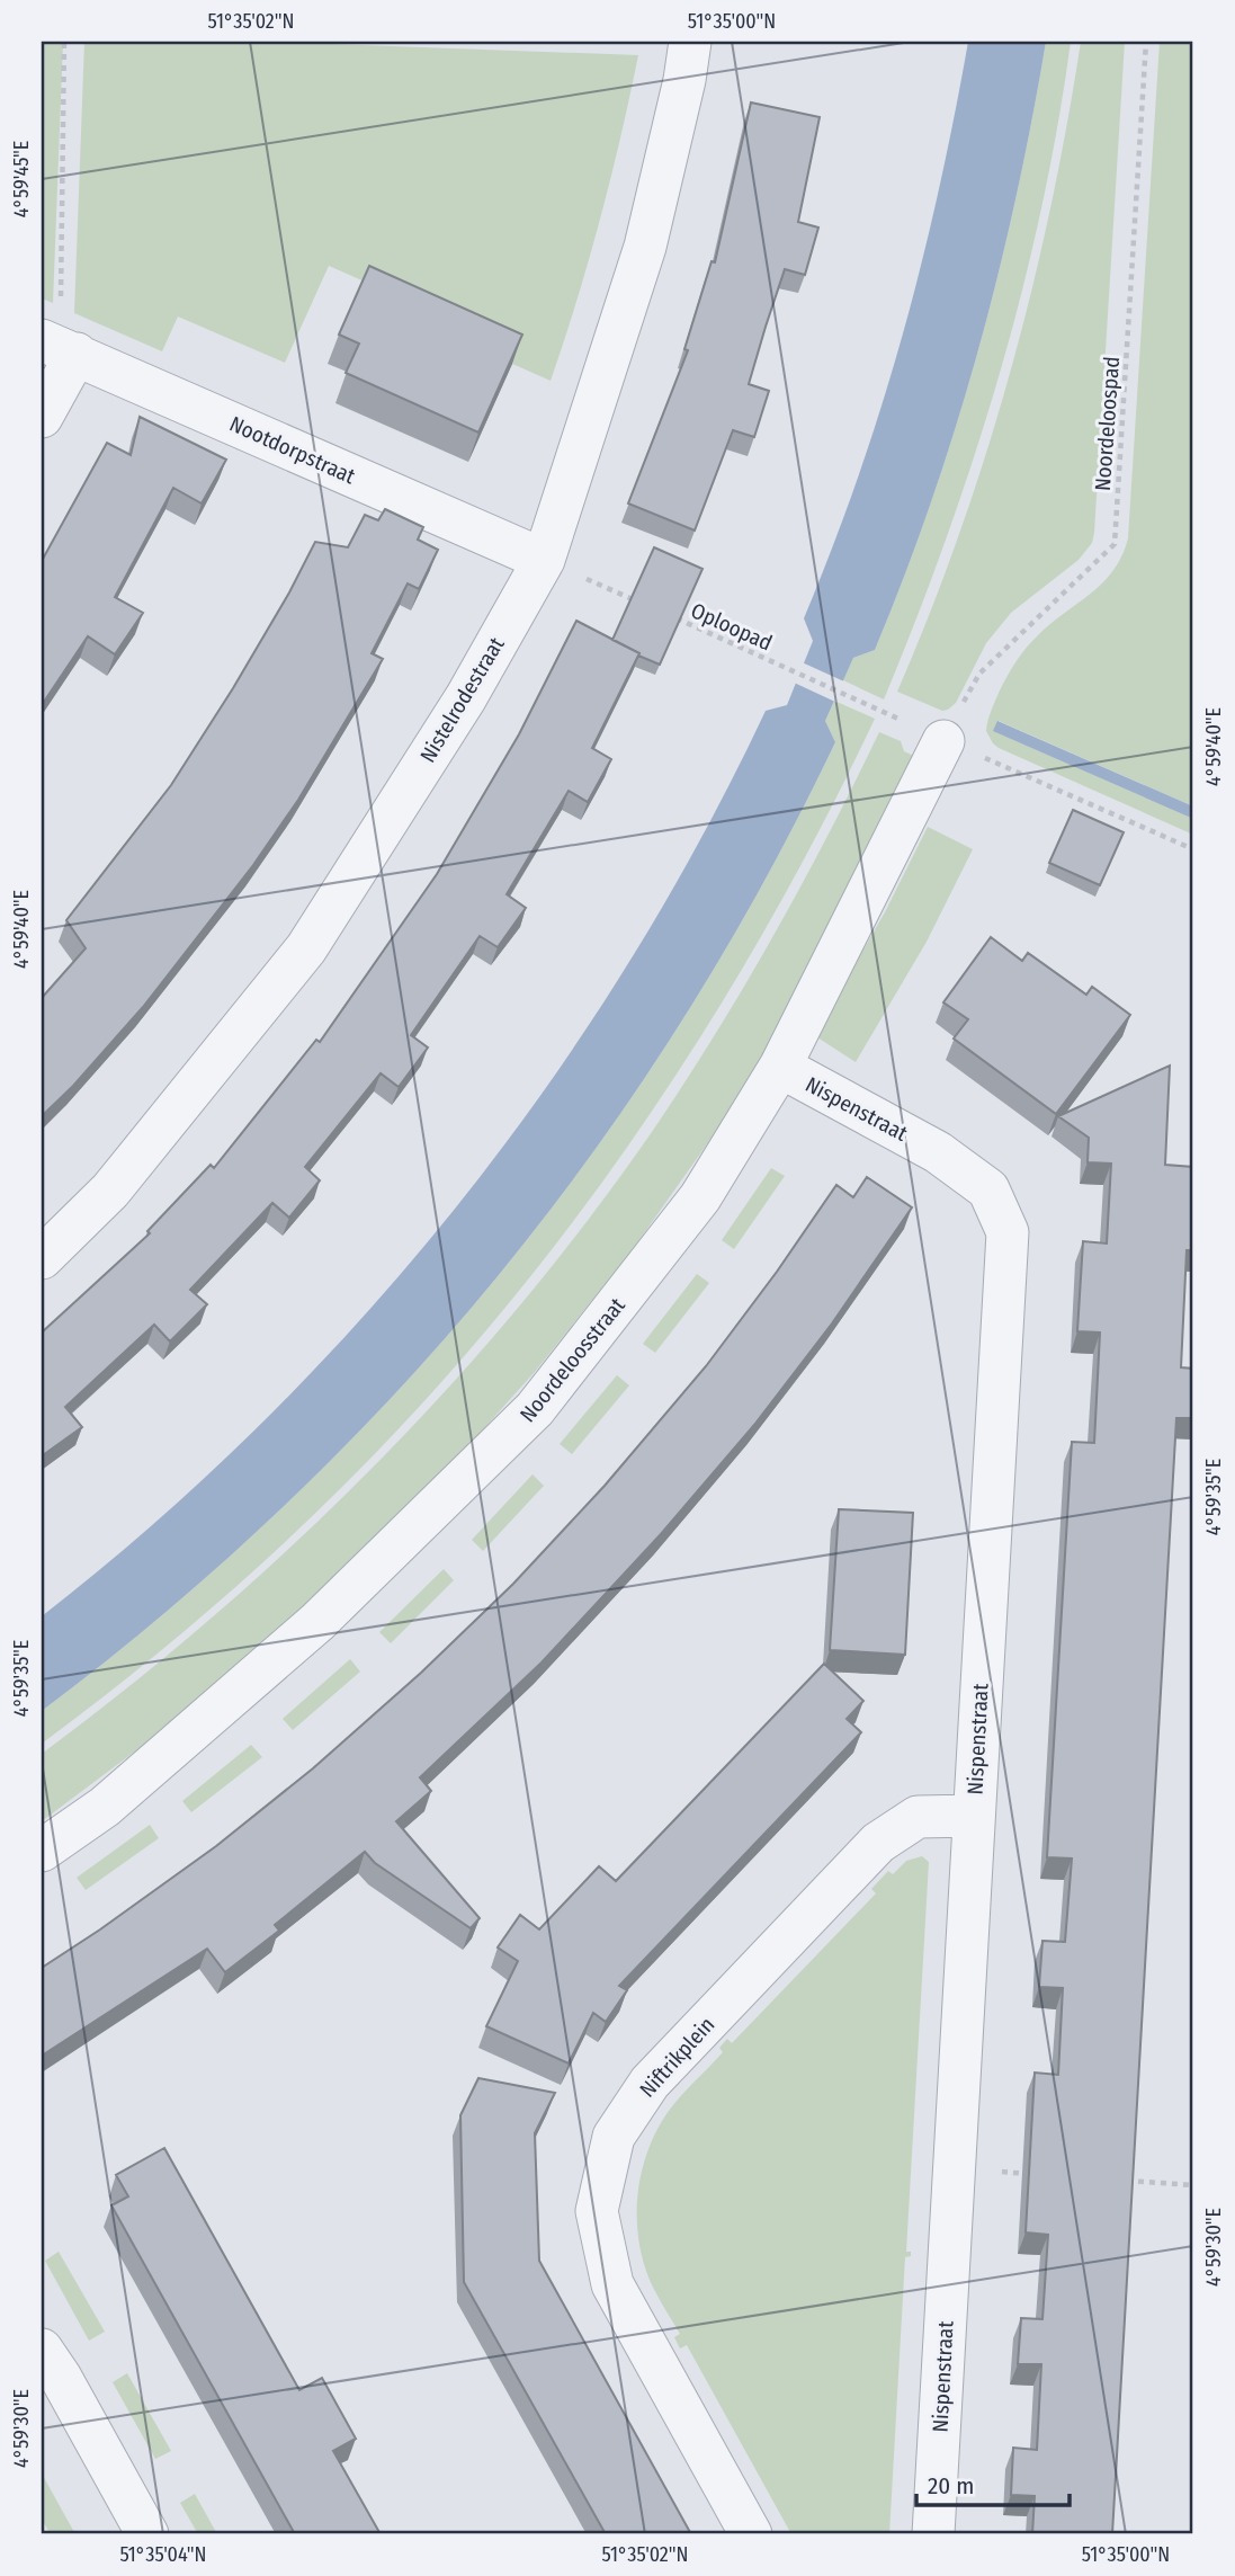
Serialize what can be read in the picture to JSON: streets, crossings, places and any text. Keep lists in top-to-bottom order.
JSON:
{
  "streets": {
    "street": [
      "Nootdorpstraat",
      "Nistelrodestraat",
      "Nispenstraat",
      "Noordeloosstraat",
      "Niftrikplein"
    ],
    "path": ["Noordeloospad", "Oploopad"]
  },
  "crossings": [
    ["Noordeloospad", "Noordeloosstraat"],
    ["Nootdorpstraat", "Nistelrodestraat"],
    ["Nispenstraat", "Noordeloosstraat"],
    ["Nispenstraat", "Niftrikplein"]
  ],
  "scale_bar": "20 m",
  "coordinates": [
    "51°35'02\"N",
    "51°35'00\"N",
    "4°59'45\"E",
    "4°59'40\"E",
    "4°59'35\"E",
    "4°59'30\"E",
    "51°35'04\"N"
  ]
}
